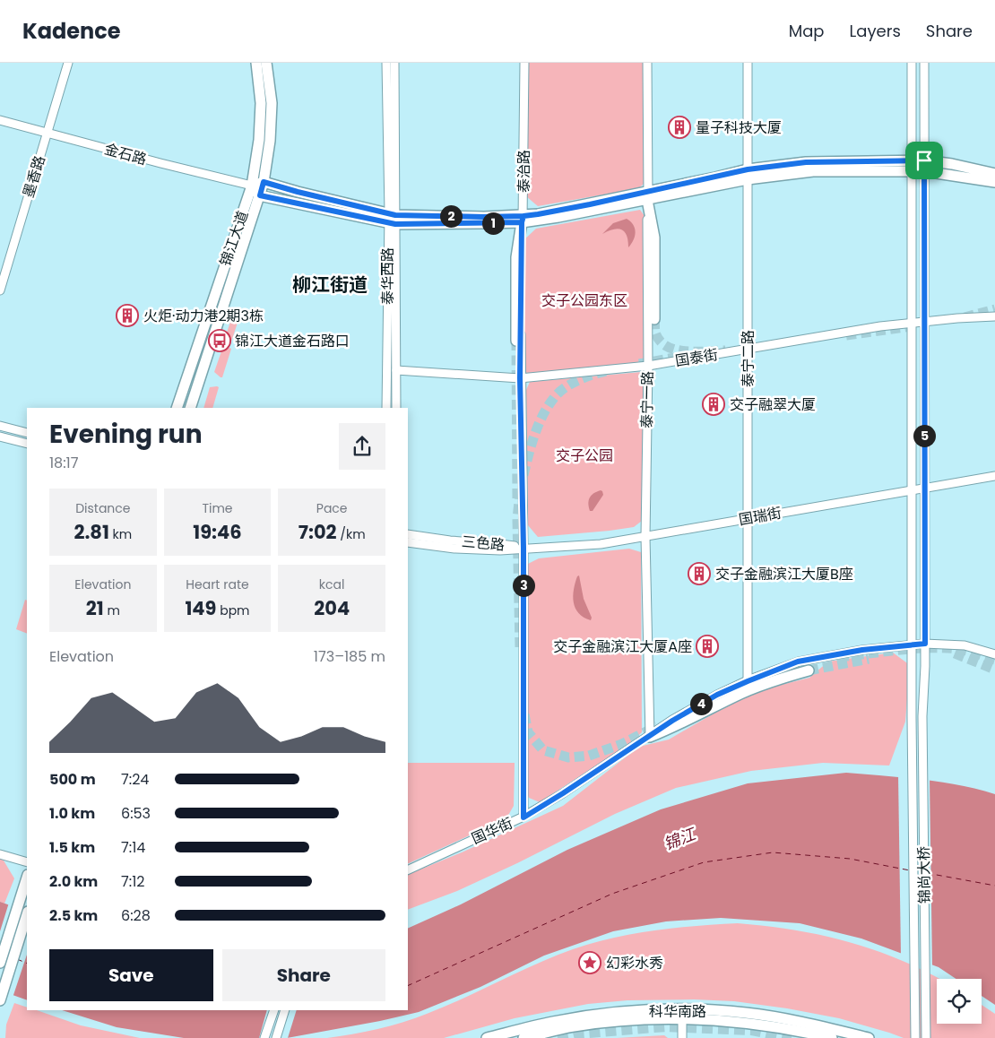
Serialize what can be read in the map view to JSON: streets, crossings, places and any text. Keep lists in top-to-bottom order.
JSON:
{
  "streets": {
    "main road": ["锦江大道", "科华南路"],
    "street": [
      "金石路",
      "泰治路",
      "墨香路",
      "泰华西路",
      "国泰街",
      "泰宁二路",
      "泰宁一路",
      "国瑞街",
      "三色路",
      "国华街",
      "锦尚大桥"
    ]
  },
  "crossings": [
    ["金石路", "墨香路"],
    ["金石路", "锦江大道"],
    ["泰治路", "国泰街"],
    ["泰治路", "国瑞街"],
    ["泰治路", "三色路"],
    ["泰治路", "国华街"],
    ["泰华西路", "国泰街"],
    ["国泰街", "泰宁二路"],
    ["国泰街", "泰宁一路"],
    ["国泰街", "锦尚大桥"],
    ["泰宁二路", "国瑞街"],
    ["泰宁二路", "国华街"],
    ["泰宁一路", "国瑞街"],
    ["泰宁一路", "国华街"],
    ["国瑞街", "三色路"],
    ["国瑞街", "锦尚大桥"],
    ["国华街", "锦尚大桥"]
  ],
  "districts": ["柳江街道"],
  "water": ["锦江"],
  "parks": ["交子公园东区", "交子公园"],
  "places": {
    "building": [
      "量子科技大厦",
      "火炬·动力港2期3栋",
      "交子融翠大厦",
      "交子金融滨江大厦B座",
      "交子金融滨江大厦A座"
    ],
    "bus stop": ["锦江大道金石路口"],
    "place": ["幻彩水秀"]
  },
  "page": {
    "header": "Kadence",
    "nav": ["Map", "Layers", "Share"],
    "pins": [
      "2",
      "1",
      "5",
      "3",
      "4"
    ],
    "heading": ["Evening run", "18:17"],
    "stats": [
      ["Distance", "2.81 km"],
      ["Time", "19:46"],
      ["Pace", "7:02 /km"],
      ["Elevation", "21 m"],
      ["Heart rate", "149 bpm"],
      ["kcal", "204"]
    ],
    "chart": ["Elevation", "173–185 m"],
    "list": [
      {
        "name": "500 m",
        "note": "7:24"
      },
      {
        "name": "1.0 km",
        "note": "6:53"
      },
      {
        "name": "1.5 km",
        "note": "7:14"
      },
      {
        "name": "2.0 km",
        "note": "7:12"
      },
      {
        "name": "2.5 km",
        "note": "6:28"
      }
    ],
    "buttons": ["Save", "Share"]
  }
}
